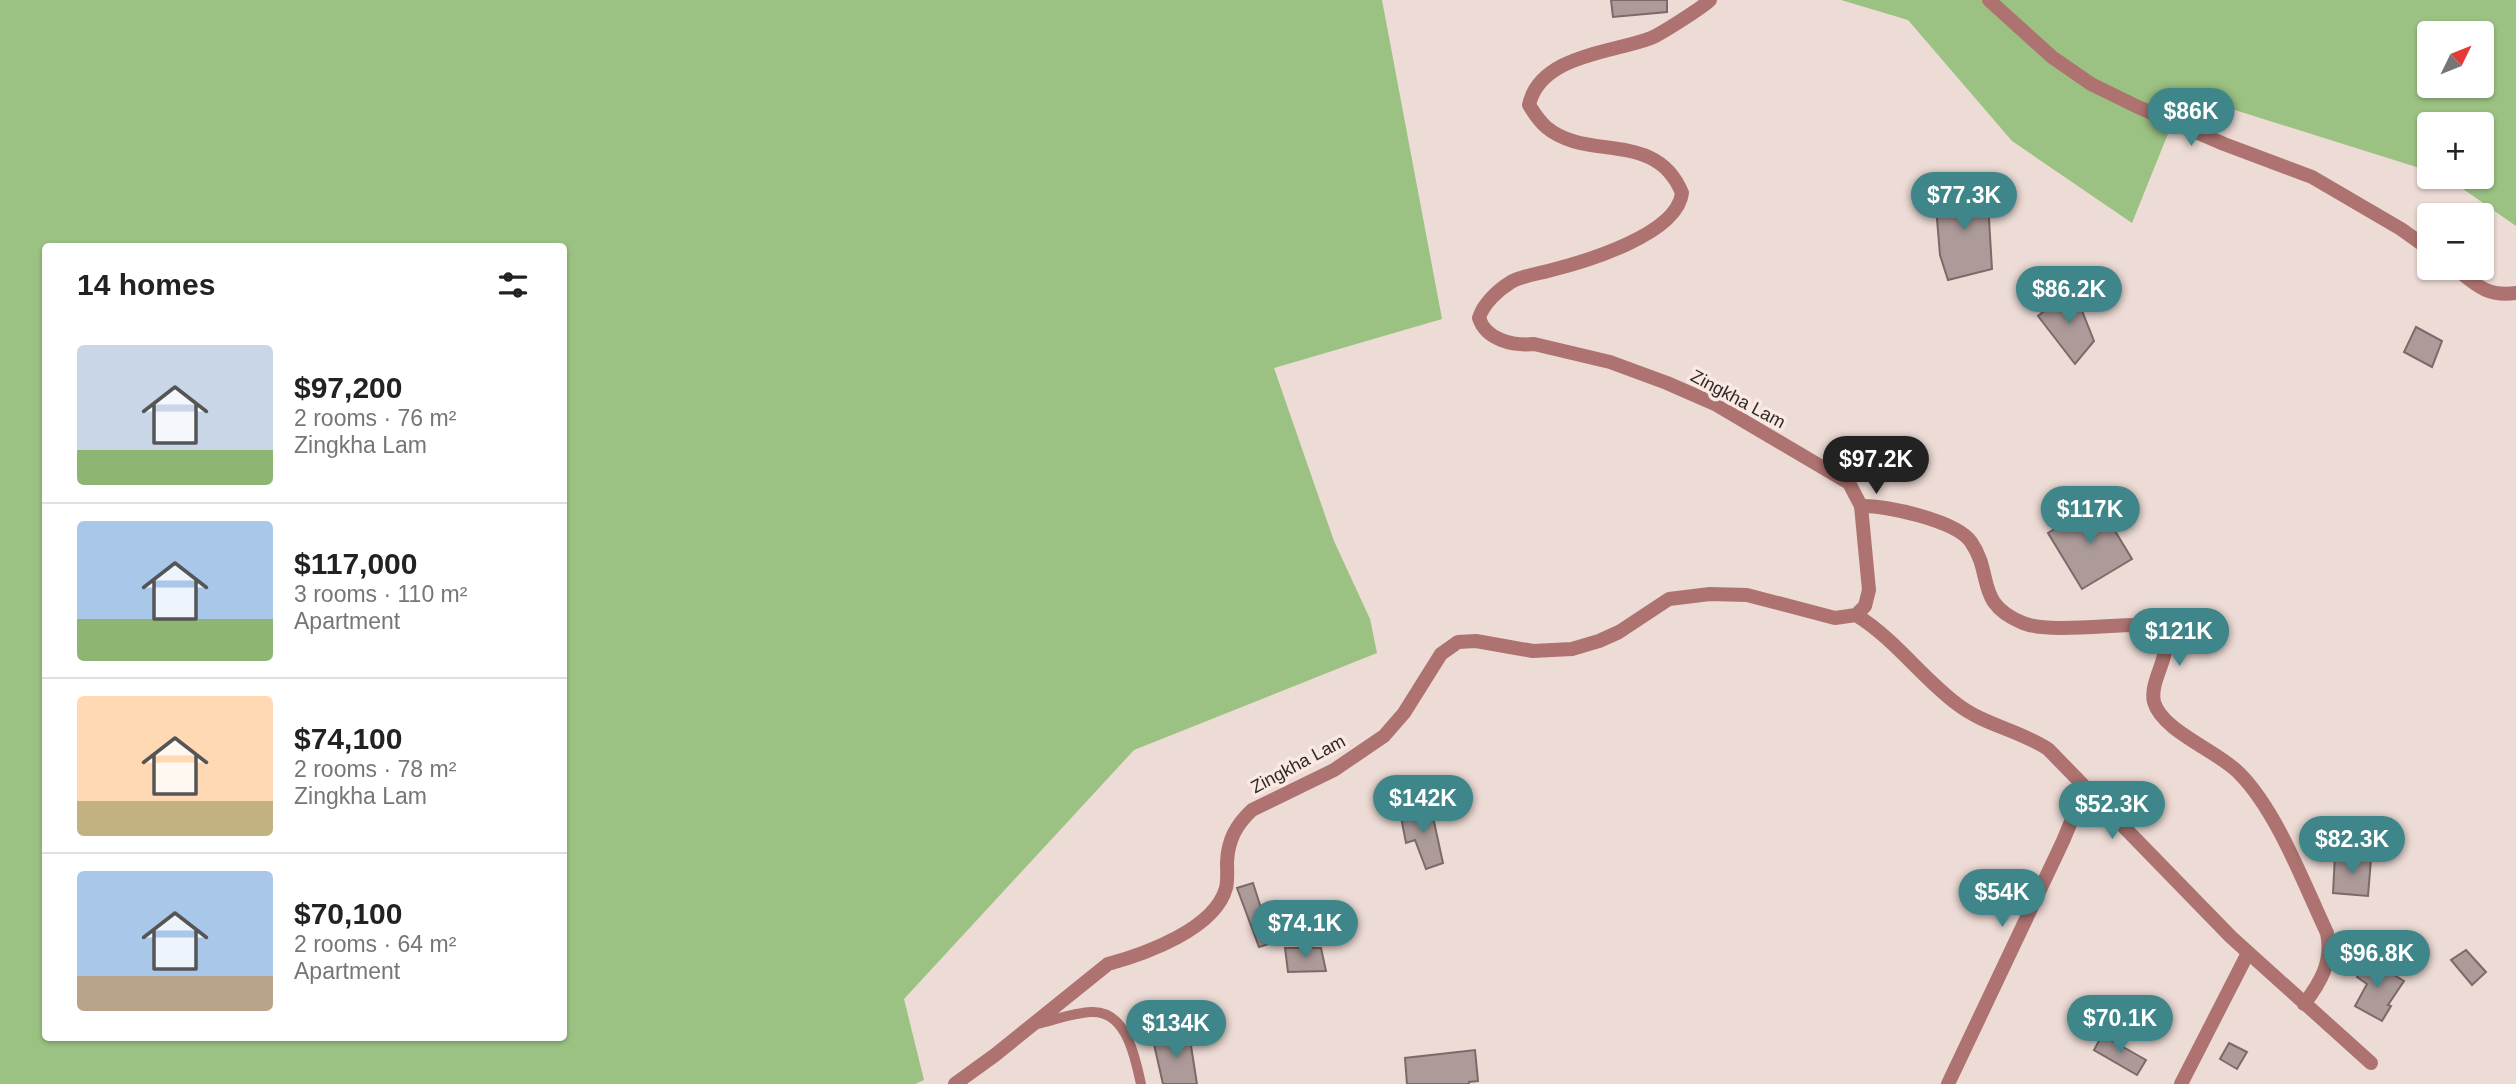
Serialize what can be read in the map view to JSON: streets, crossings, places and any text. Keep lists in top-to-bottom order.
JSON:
{
  "streets": {
    "street": ["Zingkha Lam"]
  },
  "north": "top right",
  "page": {
    "map_buttons": ["+", "−"],
    "price": [
      "$86K",
      "$77.3K",
      "$86.2K",
      "$97.2K",
      "$117K",
      "$121K",
      "$142K",
      "$52.3K",
      "$82.3K",
      "$54K",
      "$74.1K",
      "$96.8K",
      "$70.1K",
      "$134K"
    ],
    "heading": "14 homes",
    "list": [
      {
        "name": "$97,200",
        "note": "2 rooms · 76 m² · Zingkha Lam"
      },
      {
        "name": "$117,000",
        "note": "3 rooms · 110 m² · Apartment"
      },
      {
        "name": "$74,100",
        "note": "2 rooms · 78 m² · Zingkha Lam"
      },
      {
        "name": "$70,100",
        "note": "2 rooms · 64 m² · Apartment"
      }
    ]
  }
}
